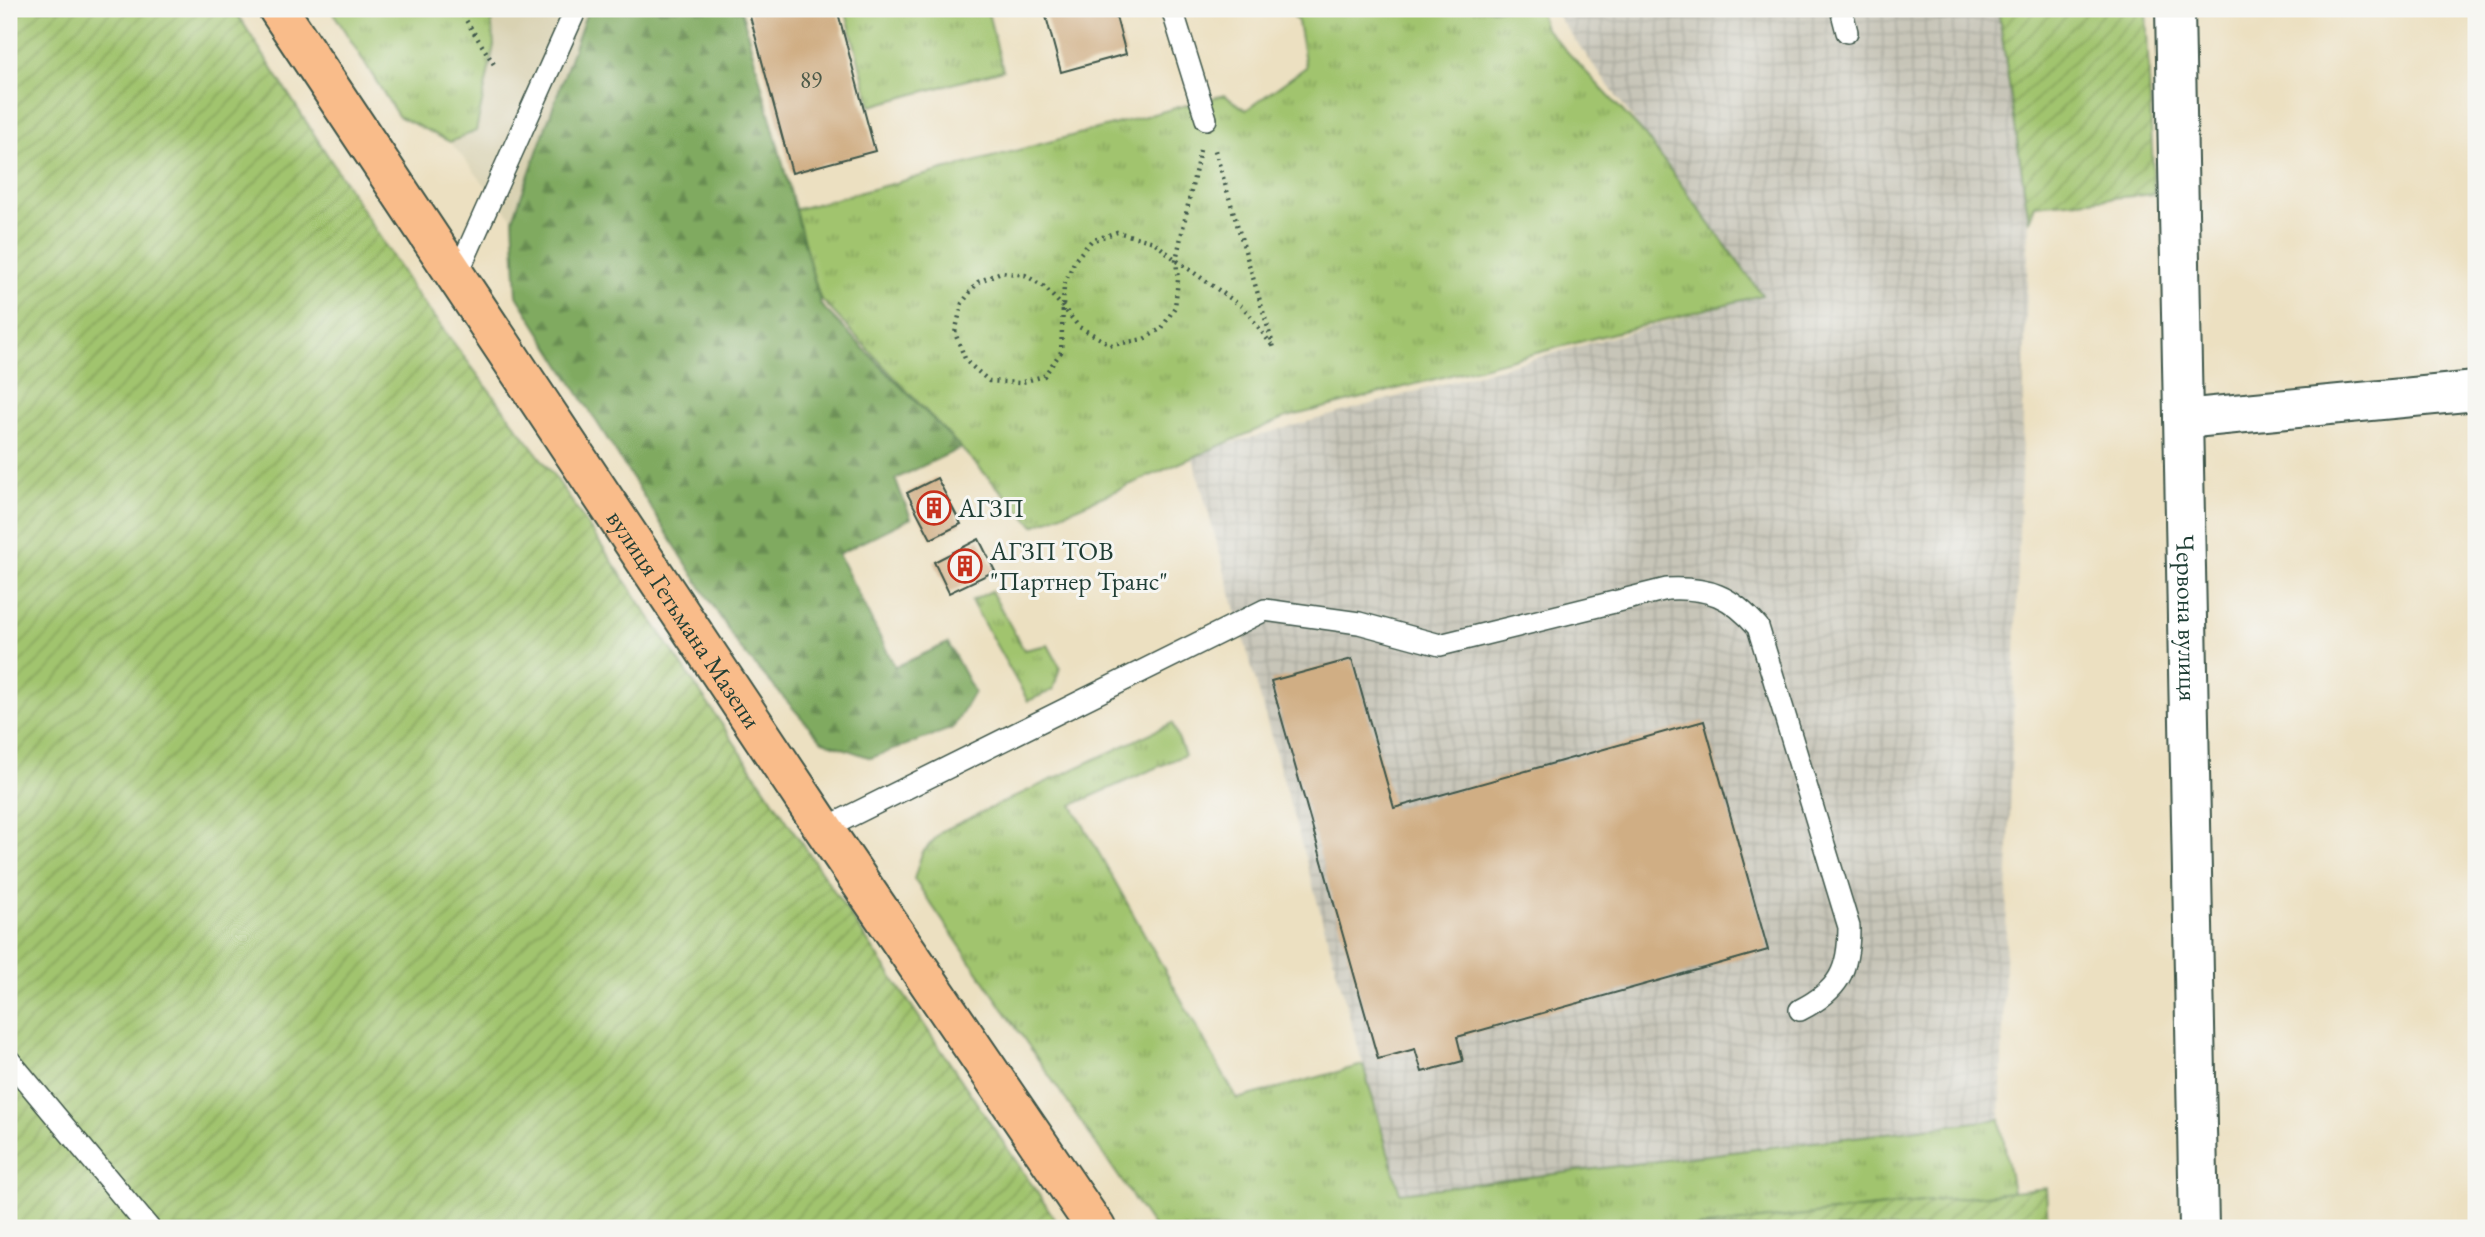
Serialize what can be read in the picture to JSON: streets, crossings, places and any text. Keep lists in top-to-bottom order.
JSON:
{
  "streets": {
    "highway": ["вулиця Гетьмана Мазепи"],
    "street": ["Червона вулиця"]
  },
  "places": {
    "building": ["АГЗП", "АГЗП ТОВ \"Партнер Транс\""]
  },
  "house_numbers": ["89"]
}
